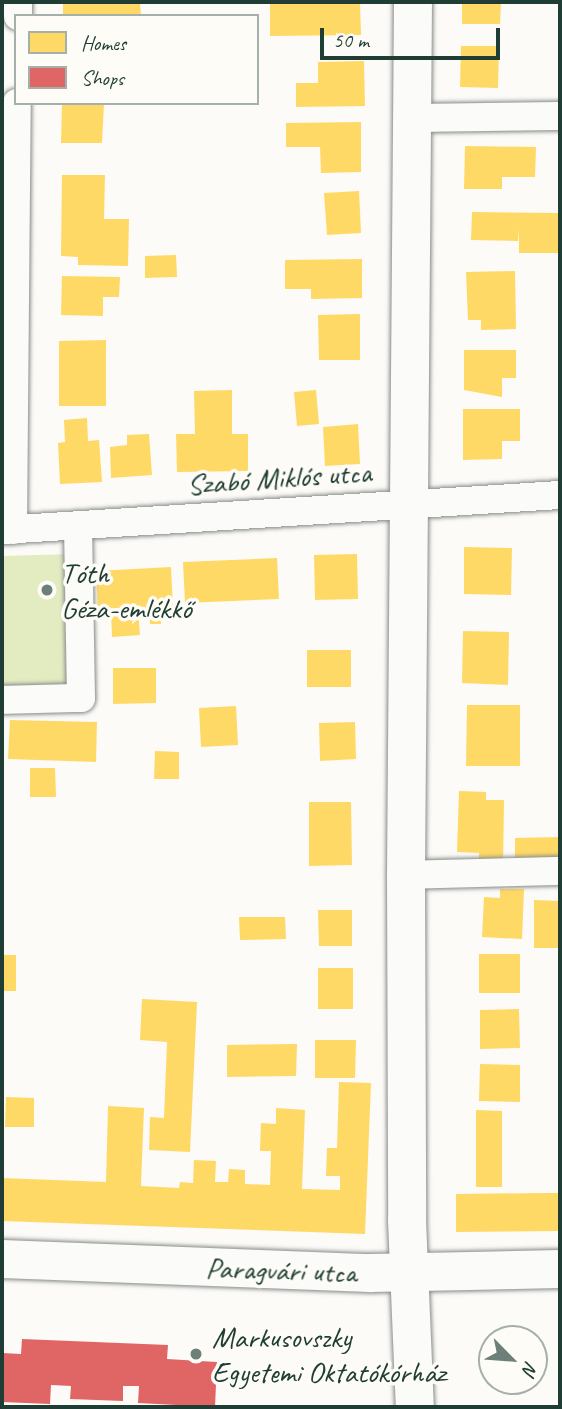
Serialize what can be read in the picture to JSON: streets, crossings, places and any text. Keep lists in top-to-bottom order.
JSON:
{
  "streets": {
    "street": ["Szabó Miklós utca", "Paragvári utca"]
  },
  "places": ["Tóth Géza-emlékkő", "Markusovszky Egyetemi Oktatókórház"],
  "legend": ["Homes", "Shops"],
  "scale_bar": "50 m",
  "north": "bottom right"
}
